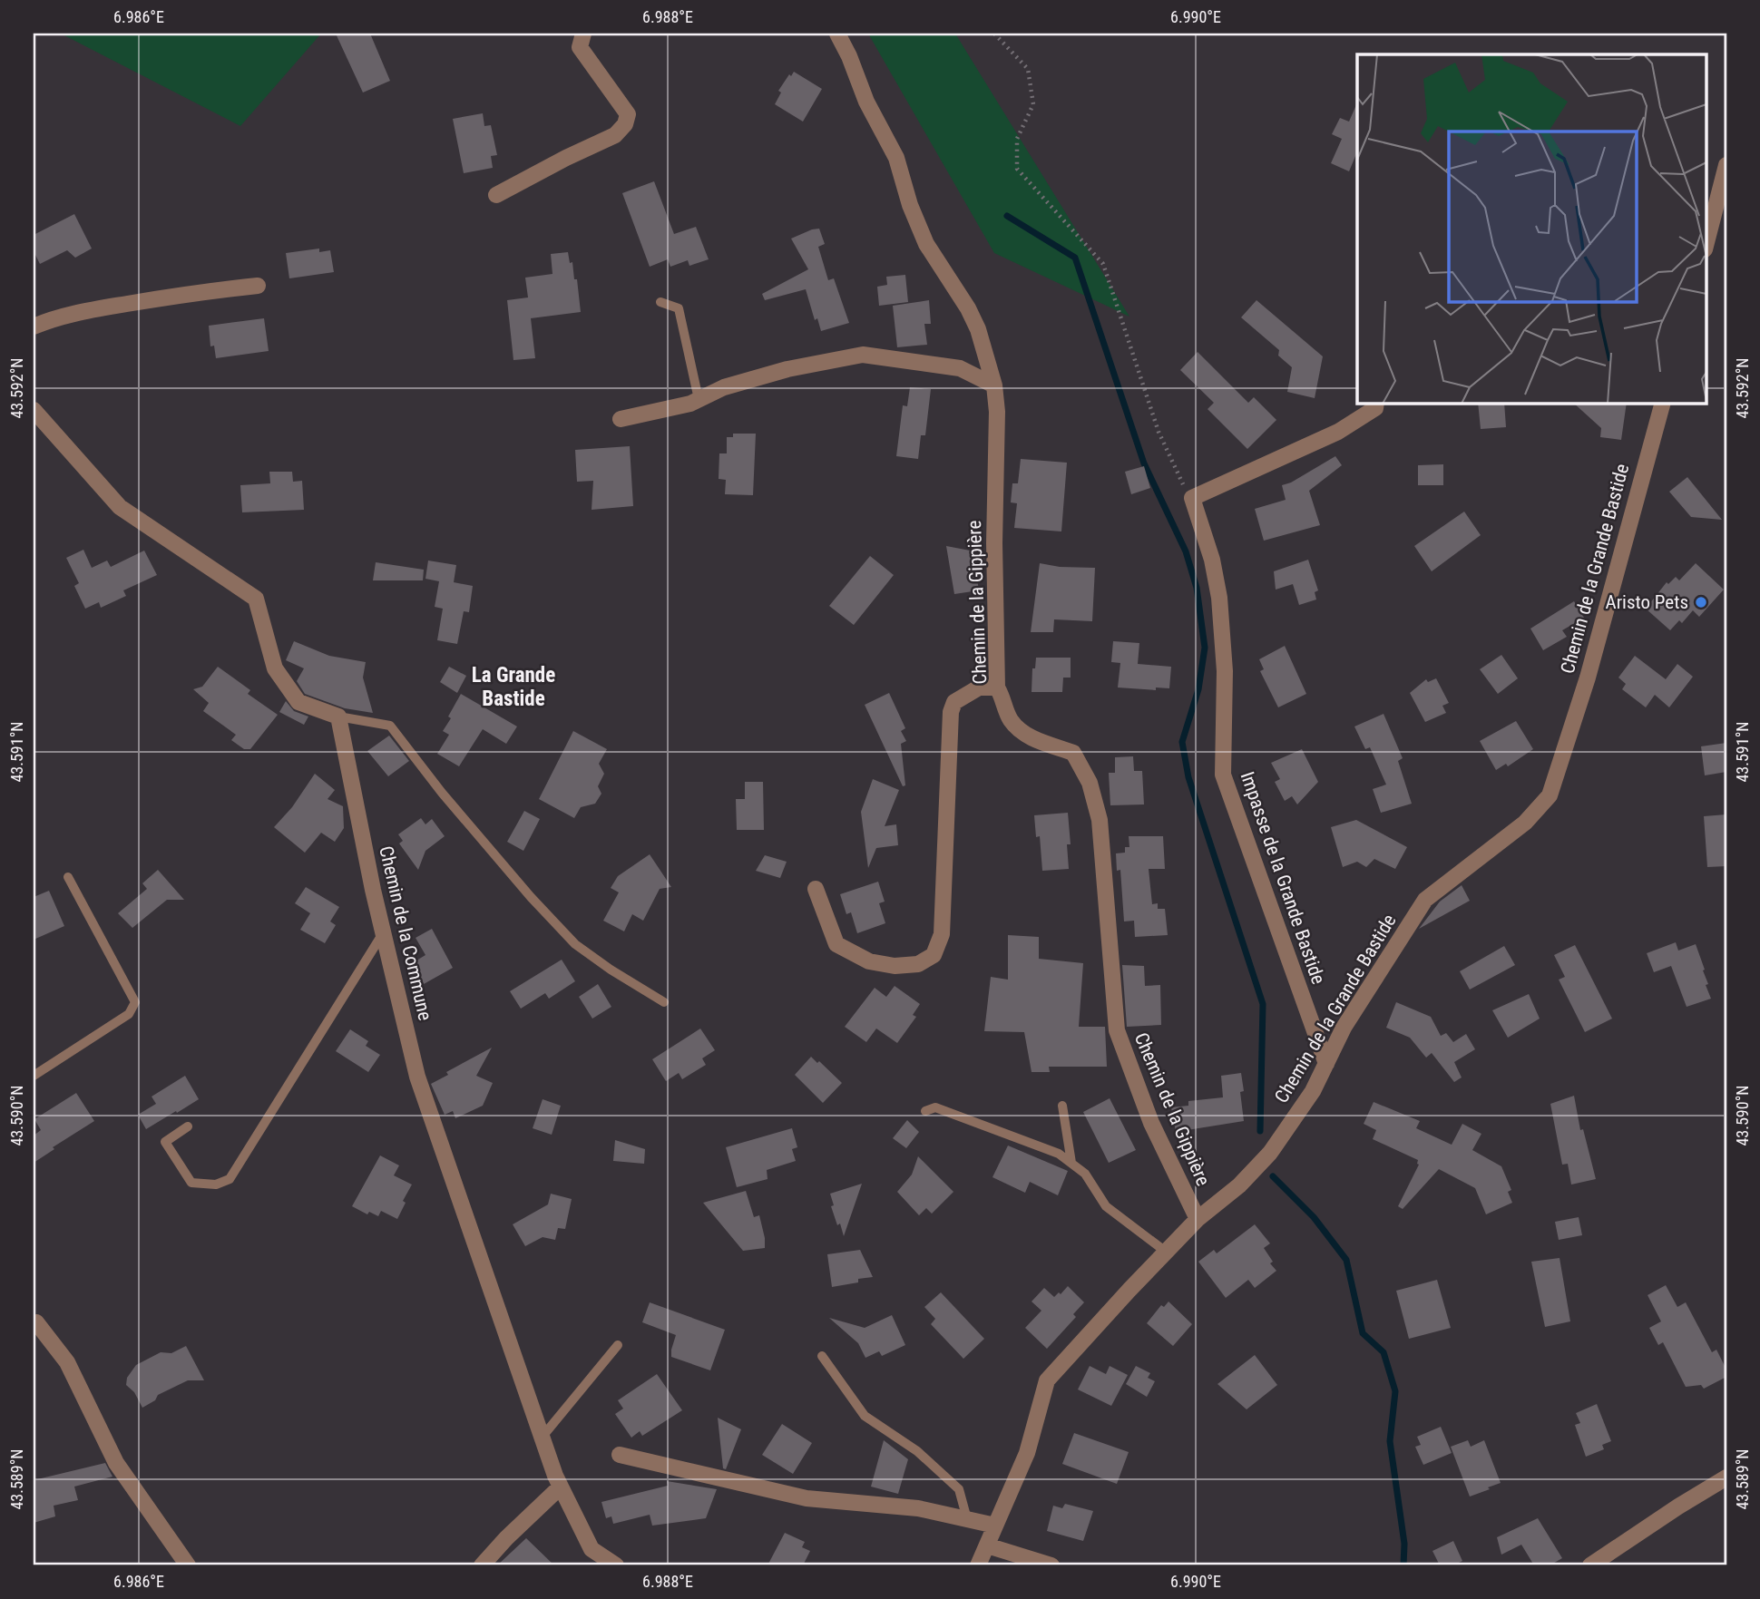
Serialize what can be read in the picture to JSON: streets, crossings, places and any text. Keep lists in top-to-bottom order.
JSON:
{
  "streets": {
    "street": [
      "Chemin de la Grande Bastide",
      "Chemin de la Gippière",
      "Impasse de la Grande Bastide",
      "Chemin de la Commune"
    ]
  },
  "crossings": [
    ["Chemin de la Grande Bastide", "Chemin de la Gippière"],
    ["Chemin de la Grande Bastide", "Impasse de la Grande Bastide"]
  ],
  "districts": ["La Grande Bastide"],
  "places": ["Aristo Pets"],
  "coordinates": [
    "6.986°E",
    "6.988°E",
    "6.990°E",
    "43.592°N",
    "43.591°N",
    "43.590°N",
    "43.589°N"
  ]
}
